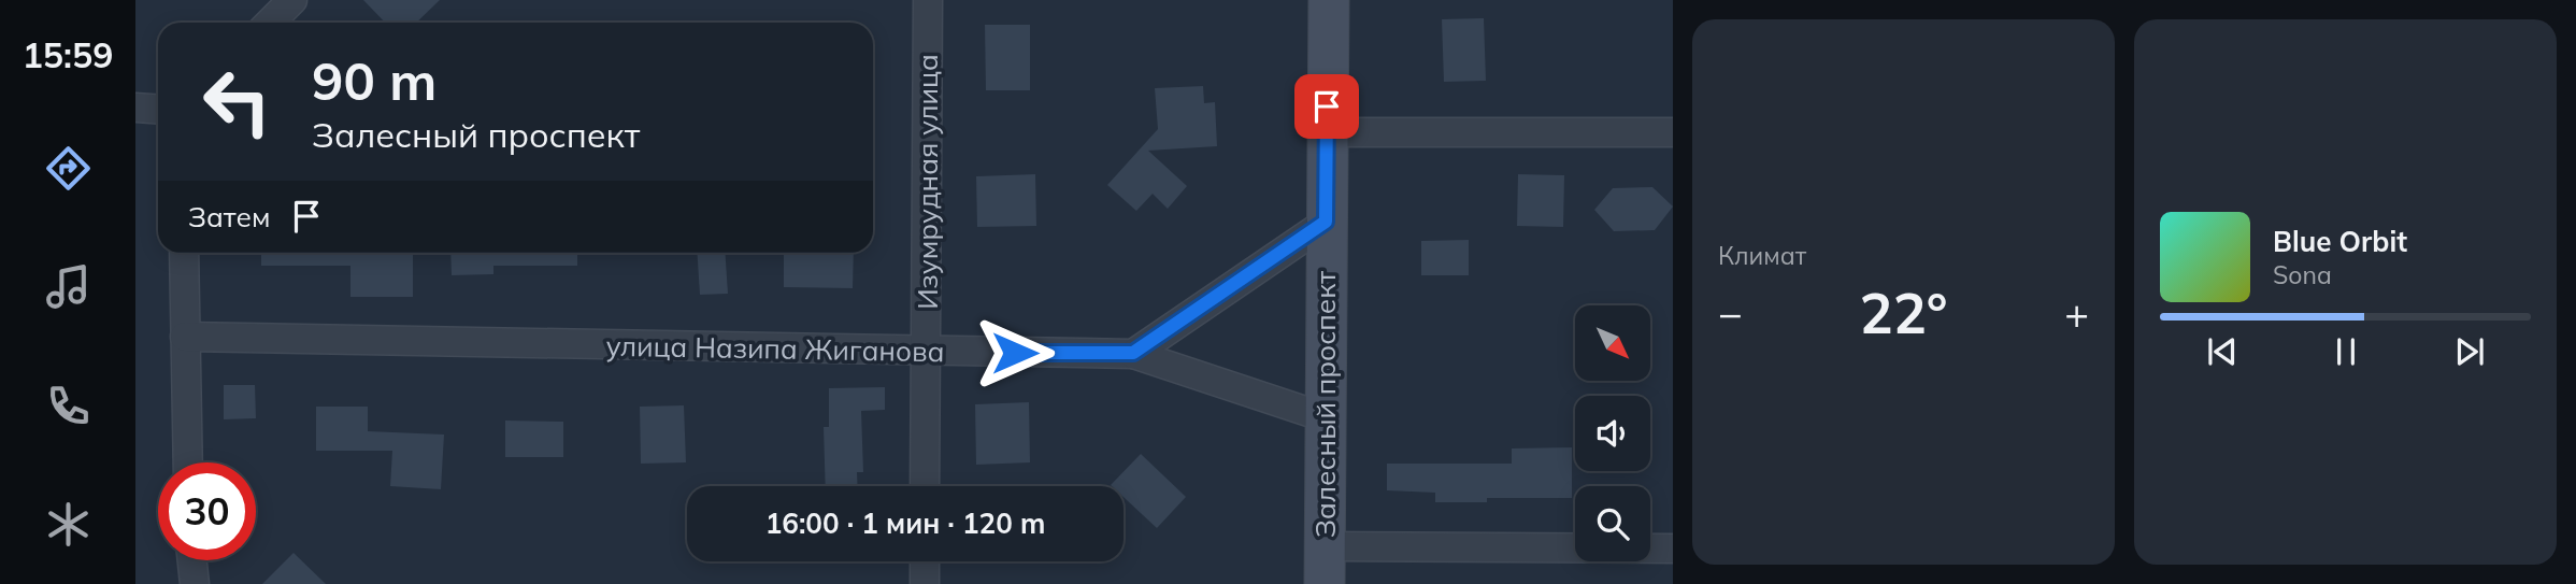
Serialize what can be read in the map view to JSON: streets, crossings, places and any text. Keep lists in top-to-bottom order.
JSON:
{
  "streets": {
    "main road": ["Залесный проспект"],
    "street": ["Изумрудная улица", "улица Назипа Жиганова"]
  },
  "crossings": [
    ["Изумрудная улица", "улица Назипа Жиганова"],
    ["улица Назипа Жиганова", "Залесный проспект"]
  ],
  "north": "bottom right",
  "page": {
    "tabs": "15:59",
    "tile": "Климат",
    "turn": ["90 m", "Залесный проспект"],
    "then": "Затем",
    "song": ["Blue Orbit", "Sona"],
    "heat": ["−", "22°", "+"],
    "limit": "30",
    "trip": "16:00 · 1 мин · 120 m"
  }
}
